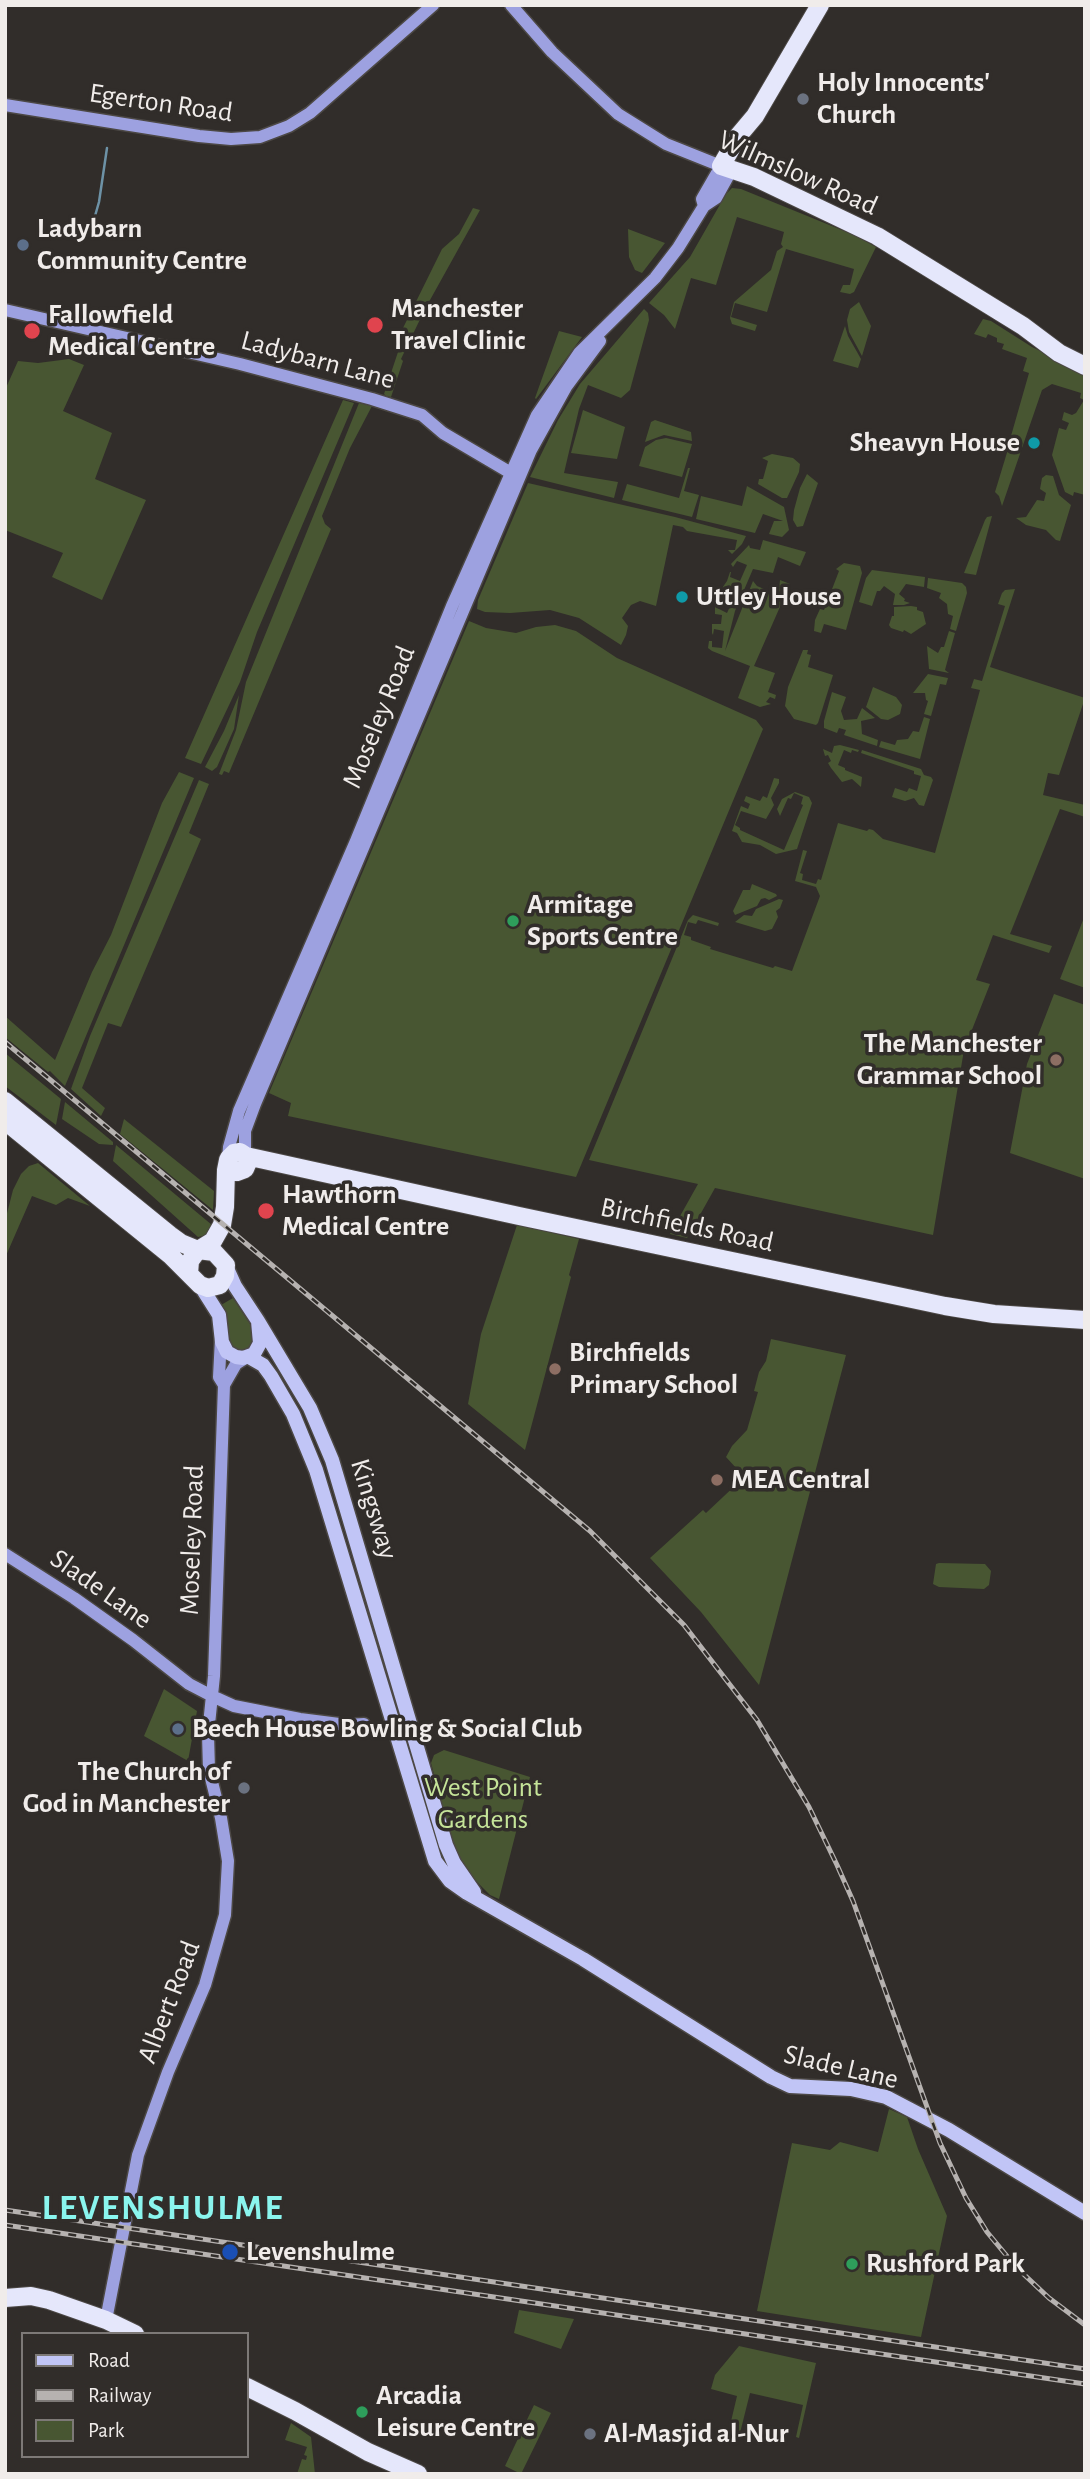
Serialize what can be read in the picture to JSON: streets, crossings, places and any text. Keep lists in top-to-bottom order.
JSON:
{
  "streets": {
    "highway": [
      "Wilmslow Road",
      "Moseley Road",
      "Birchfields Road",
      "Kingsway"
    ],
    "main road": [
      "Egerton Road",
      "Ladybarn Lane",
      "Slade Lane",
      "Albert Road"
    ]
  },
  "crossings": [
    ["Wilmslow Road", "Moseley Road"],
    ["Ladybarn Lane", "Moseley Road"],
    ["Moseley Road", "Birchfields Road"],
    ["Moseley Road", "Kingsway"],
    ["Moseley Road", "Slade Lane"],
    ["Moseley Road", "Albert Road"],
    ["Kingsway", "Slade Lane"],
    ["Slade Lane", "Albert Road"]
  ],
  "districts": ["LEVENSHULME"],
  "parks": ["West Point Gardens"],
  "places": [
    "Holy Innocents' Church",
    "Ladybarn Community Centre",
    "Manchester Travel Clinic",
    "Fallowfield Medical Centre",
    "Sheavyn House",
    "Uttley House",
    "Armitage Sports Centre",
    "The Manchester Grammar School",
    "Hawthorn Medical Centre",
    "Birchfields Primary School",
    "MEA Central",
    "Beech House Bowling & Social Club",
    "The Church of God in Manchester",
    "Levenshulme",
    "Rushford Park",
    "Arcadia Leisure Centre",
    "Al-Masjid al-Nur"
  ],
  "legend": ["Road", "Railway", "Park"]
}
